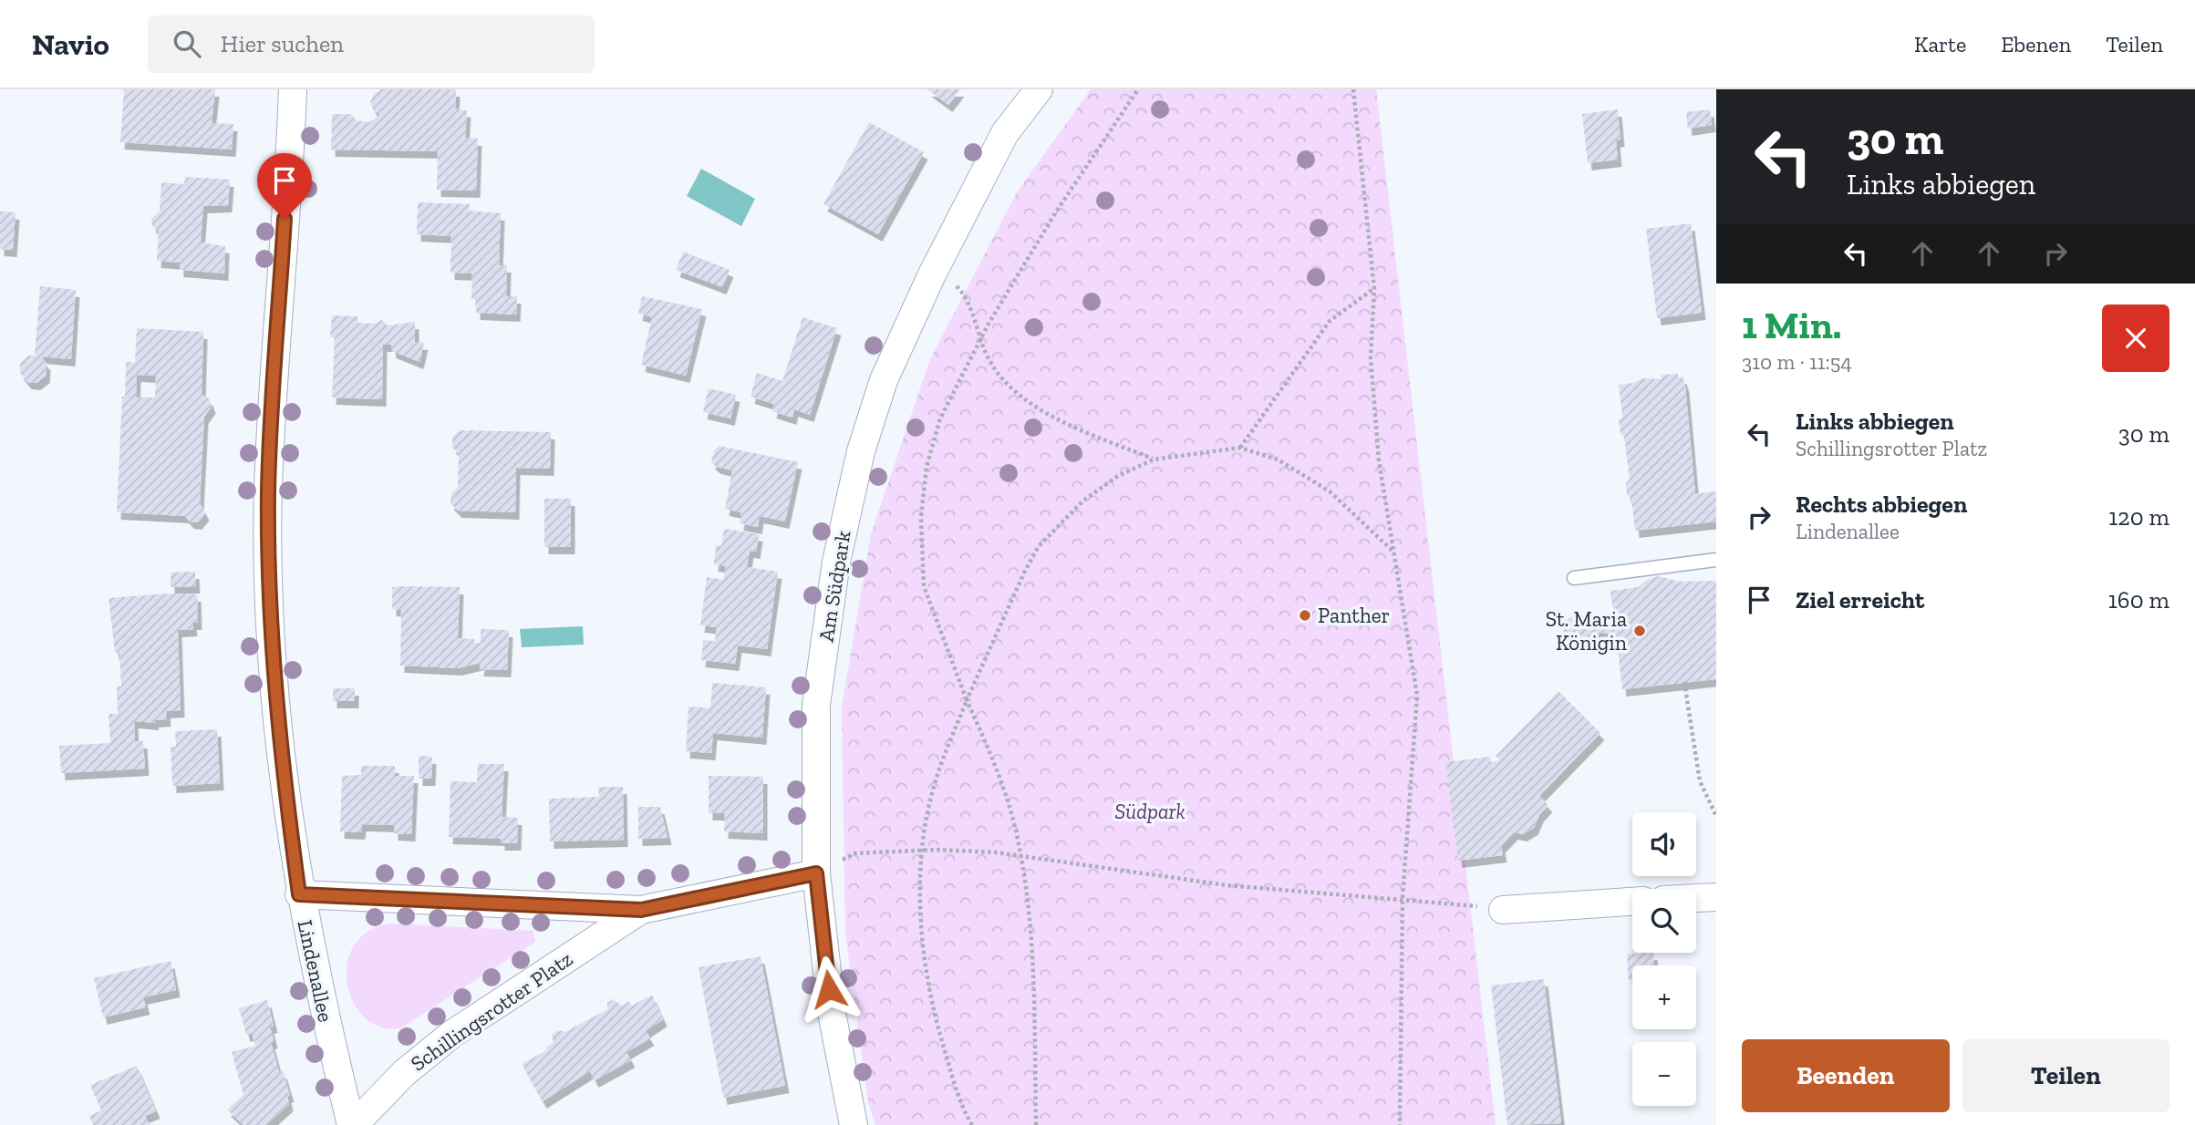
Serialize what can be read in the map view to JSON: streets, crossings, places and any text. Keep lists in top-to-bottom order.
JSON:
{
  "streets": {
    "street": ["Am Südpark", "Lindenallee", "Schillingsrotter Platz"]
  },
  "crossings": [
    ["Am Südpark", "Schillingsrotter Platz"],
    ["Lindenallee", "Schillingsrotter Platz"]
  ],
  "parks": ["Südpark"],
  "places": ["Panther", "St. Maria Königin"],
  "page": {
    "header": "Navio",
    "search": "Hier suchen",
    "nav": ["Karte", "Ebenen", "Teilen"],
    "turn": ["30 m", "Links abbiegen"],
    "heading": ["1 Min.", "310 m · 11:54"],
    "list": [
      {
        "name": "Links abbiegen",
        "note": "Schillingsrotter Platz",
        "value": "30 m"
      },
      {
        "name": "Rechts abbiegen",
        "note": "Lindenallee",
        "value": "120 m"
      },
      {
        "name": "Ziel erreicht",
        "value": "160 m"
      }
    ],
    "map_buttons": ["+", "−"],
    "buttons": ["Beenden", "Teilen"]
  }
}
